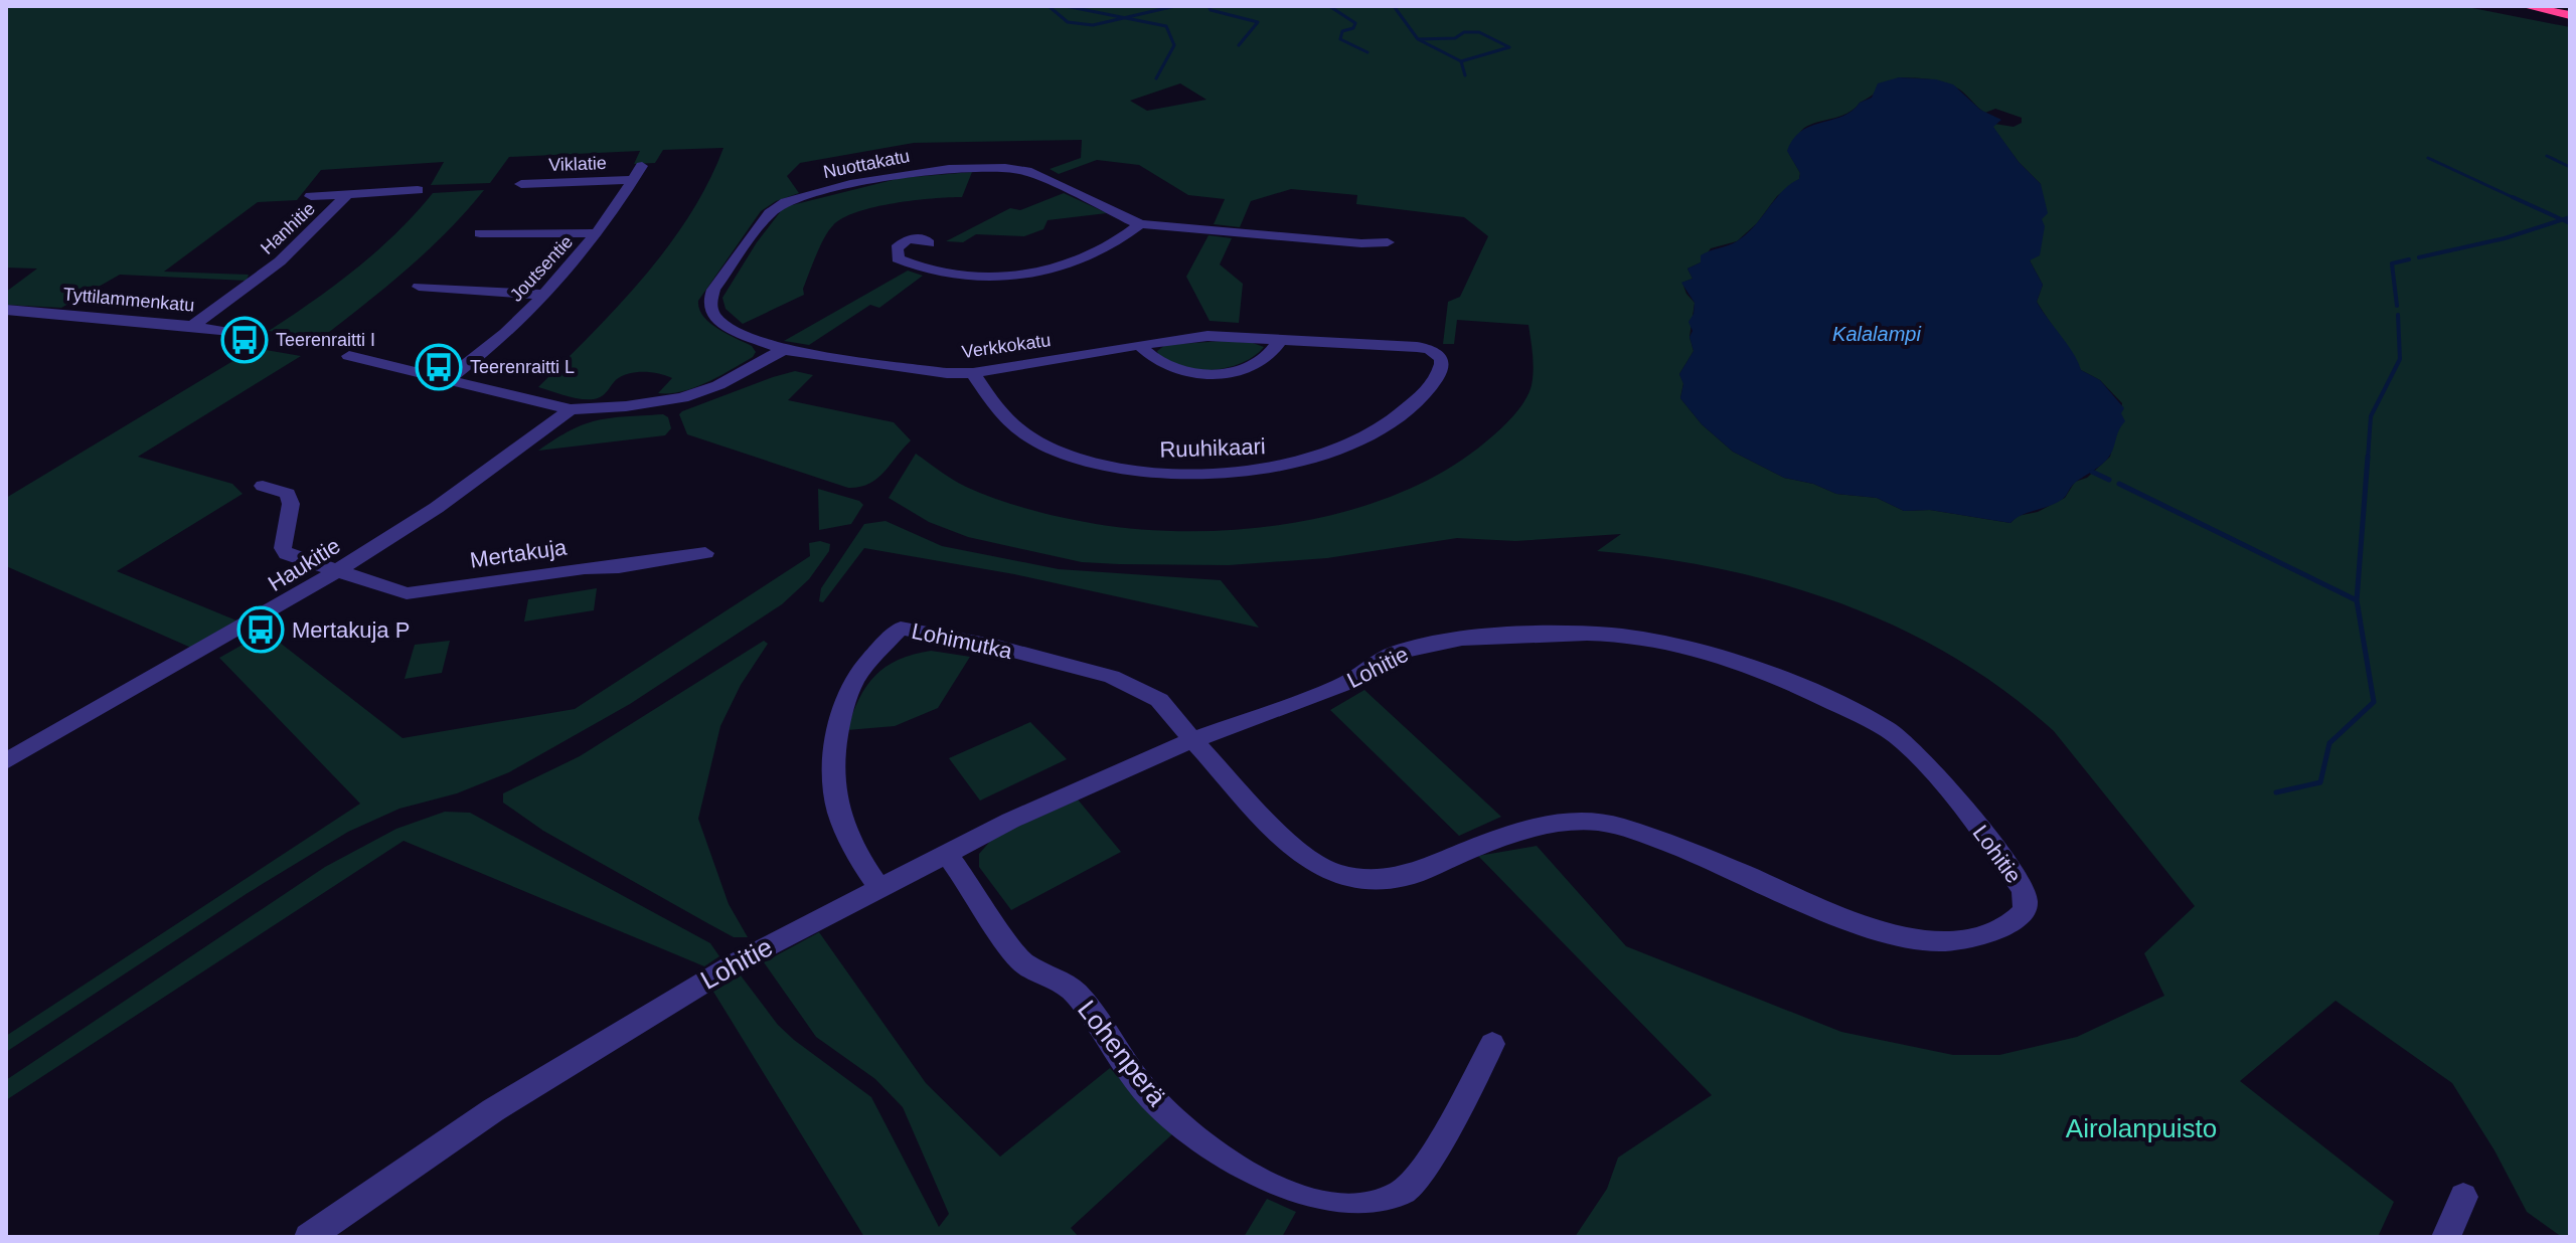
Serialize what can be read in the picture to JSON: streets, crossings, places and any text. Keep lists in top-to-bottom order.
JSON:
{
  "streets": {
    "street": [
      "Viklatie",
      "Nuottakatu",
      "Hanhitie",
      "Joutsentie",
      "Tyttilammenkatu",
      "Verkkokatu",
      "Ruuhikaari",
      "Mertakuja",
      "Haukitie",
      "Lohimutka",
      "Lohitie",
      "Lohenperä"
    ]
  },
  "crossings": [
    ["Viklatie", "Joutsentie"],
    ["Nuottakatu", "Verkkokatu"],
    ["Hanhitie", "Tyttilammenkatu"],
    ["Verkkokatu", "Ruuhikaari"],
    ["Mertakuja", "Haukitie"],
    ["Lohimutka", "Lohitie"],
    ["Lohitie", "Lohenperä"]
  ],
  "water": ["Kalalampi"],
  "parks": ["Airolanpuisto"],
  "places": {
    "bus stop": ["Teerenraitti I", "Teerenraitti L", "Mertakuja P"]
  }
}
